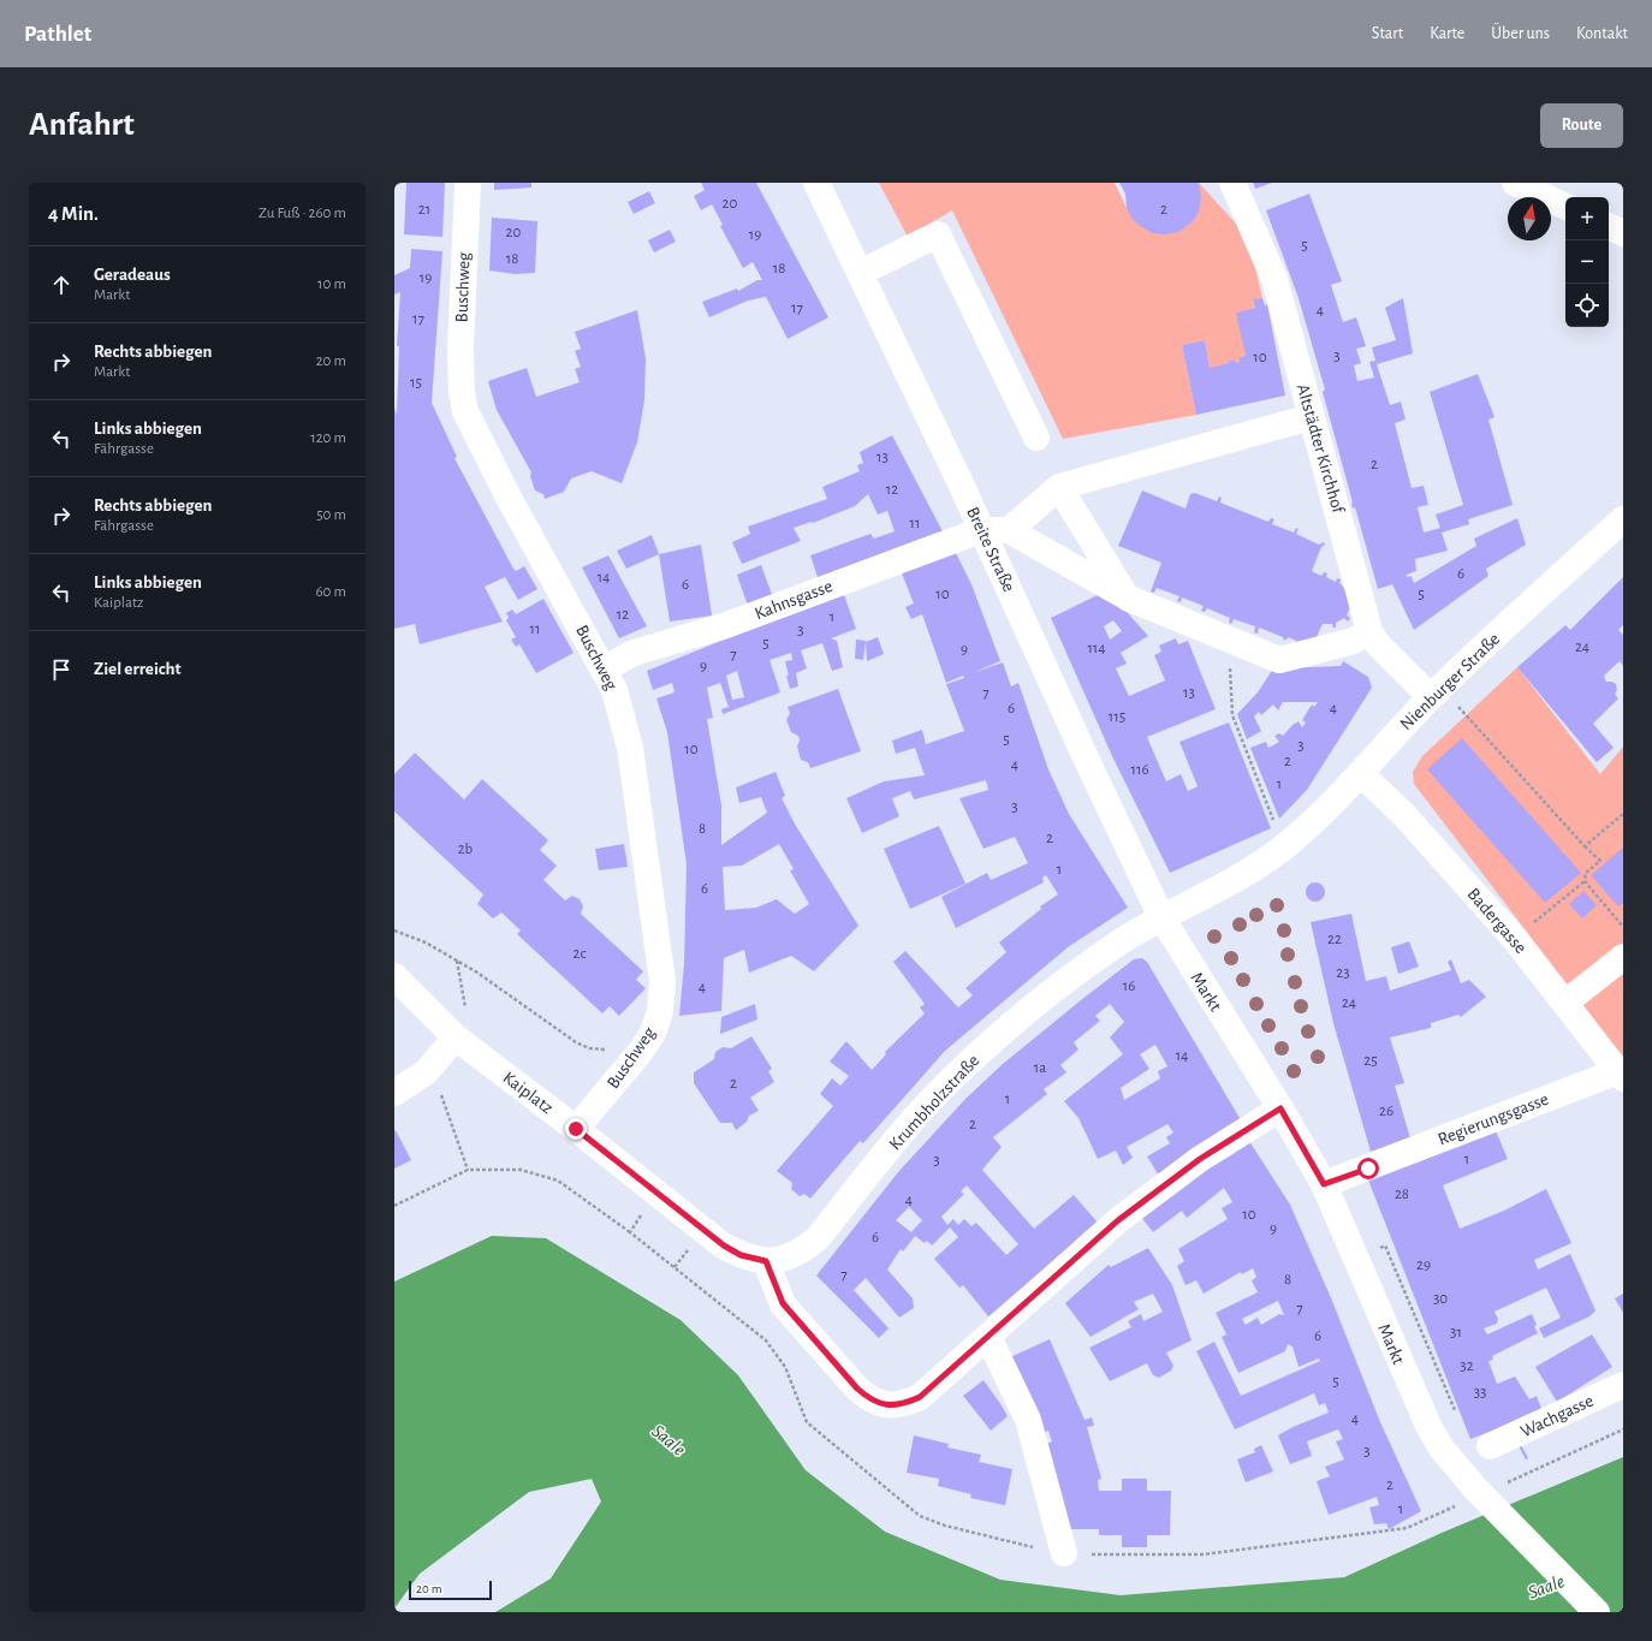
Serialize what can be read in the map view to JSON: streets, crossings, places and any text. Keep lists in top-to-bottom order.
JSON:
{
  "streets": {
    "street": [
      "Buschweg",
      "Altstädter Kirchhof",
      "Breite Straße",
      "Kahnsgasse",
      "Nienburger Straße",
      "Badergasse",
      "Markt",
      "Kaiplatz",
      "Krumbholzstraße",
      "Regierungsgasse",
      "Wachgasse"
    ]
  },
  "crossings": [
    ["Buschweg", "Kahnsgasse"],
    ["Buschweg", "Kaiplatz"],
    ["Altstädter Kirchhof", "Nienburger Straße"],
    ["Breite Straße", "Kahnsgasse"],
    ["Breite Straße", "Markt"],
    ["Breite Straße", "Krumbholzstraße"],
    ["Nienburger Straße", "Badergasse"],
    ["Badergasse", "Regierungsgasse"],
    ["Markt", "Krumbholzstraße"],
    ["Markt", "Regierungsgasse"],
    ["Kaiplatz", "Krumbholzstraße"]
  ],
  "water": ["Saale"],
  "house_numbers": [
    "20",
    "21",
    "2",
    "20",
    "19",
    "5",
    "18",
    "18",
    "19",
    "17",
    "4",
    "17",
    "3",
    "10",
    "15",
    "13",
    "2",
    "12",
    "11",
    "6",
    "14",
    "6",
    "10",
    "5",
    "12",
    "1",
    "11",
    "3",
    "5",
    "24",
    "114",
    "9",
    "7",
    "9",
    "7",
    "13",
    "6",
    "4",
    "115",
    "5",
    "3",
    "10",
    "2",
    "4",
    "116",
    "1",
    "3",
    "8",
    "2",
    "2b",
    "1",
    "6",
    "22",
    "2c",
    "23",
    "16",
    "4",
    "24",
    "14",
    "25",
    "1a",
    "2",
    "1",
    "26",
    "2",
    "1",
    "3",
    "28",
    "4",
    "10",
    "9",
    "6",
    "29",
    "7",
    "8",
    "30",
    "7",
    "31",
    "6",
    "32",
    "5",
    "33",
    "4",
    "3",
    "2",
    "1"
  ],
  "scale_bar": "20 m",
  "north": "top",
  "page": {
    "header": "Pathlet",
    "nav": [
      "Start",
      "Karte",
      "Über uns",
      "Kontakt"
    ],
    "buttons": "Route",
    "title": "Anfahrt",
    "heading": ["4 Min.", "Zu Fuß · 260 m"],
    "map_buttons": ["+", "−"],
    "list": [
      ["Geradeaus", "Markt", "10 m"],
      ["Rechts abbiegen", "Markt", "20 m"],
      ["Links abbiegen", "Fährgasse", "120 m"],
      ["Rechts abbiegen", "Fährgasse", "50 m"],
      ["Links abbiegen", "Kaiplatz", "60 m"],
      "Ziel erreicht"
    ],
    "scale": "20 m"
  }
}
